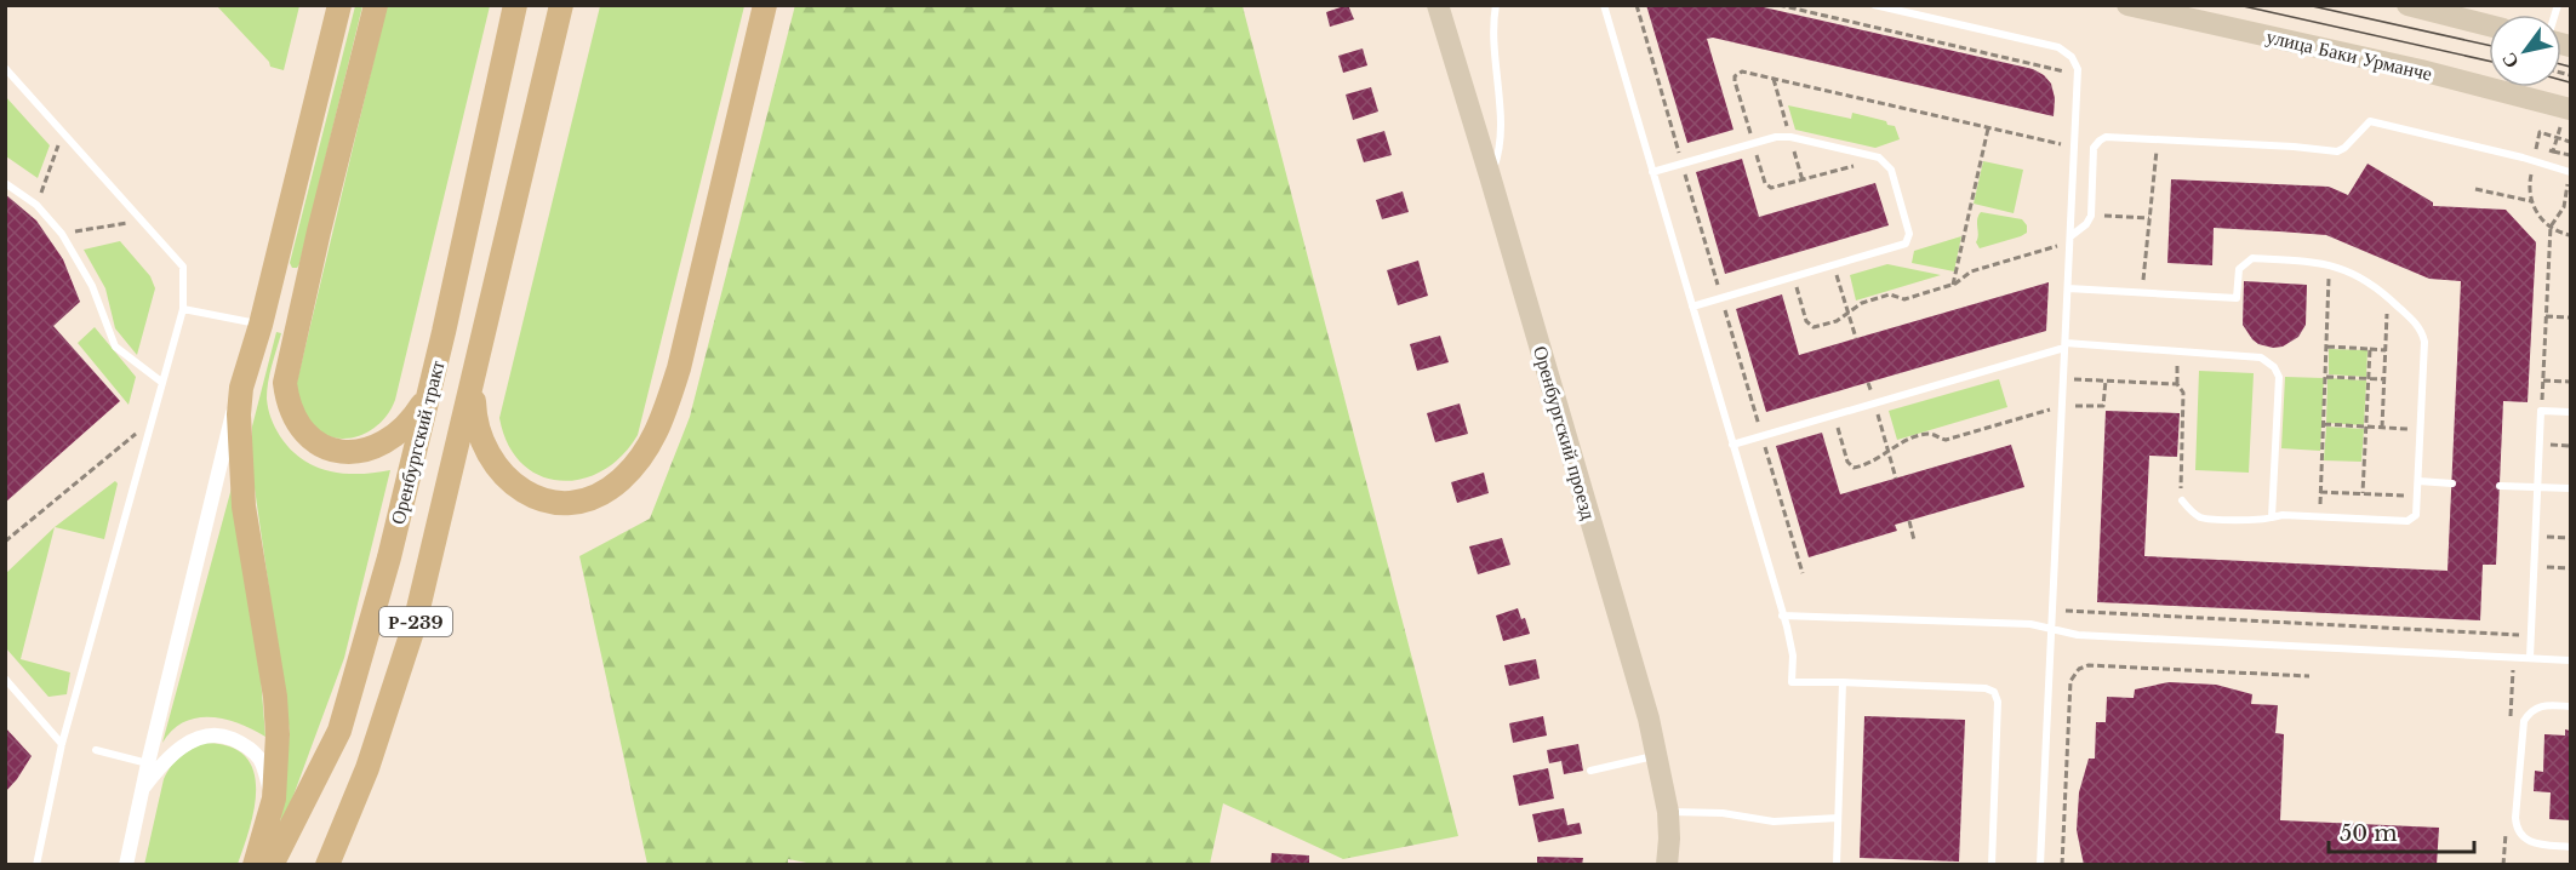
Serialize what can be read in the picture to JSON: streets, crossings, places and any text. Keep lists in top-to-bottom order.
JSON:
{
  "streets": {
    "main road": [
      "улица Баки Урманче",
      "Оренбургский проезд",
      "Оренбургский тракт",
      "Р-239"
    ]
  },
  "scale_bar": "50 m",
  "north": "bottom left"
}
